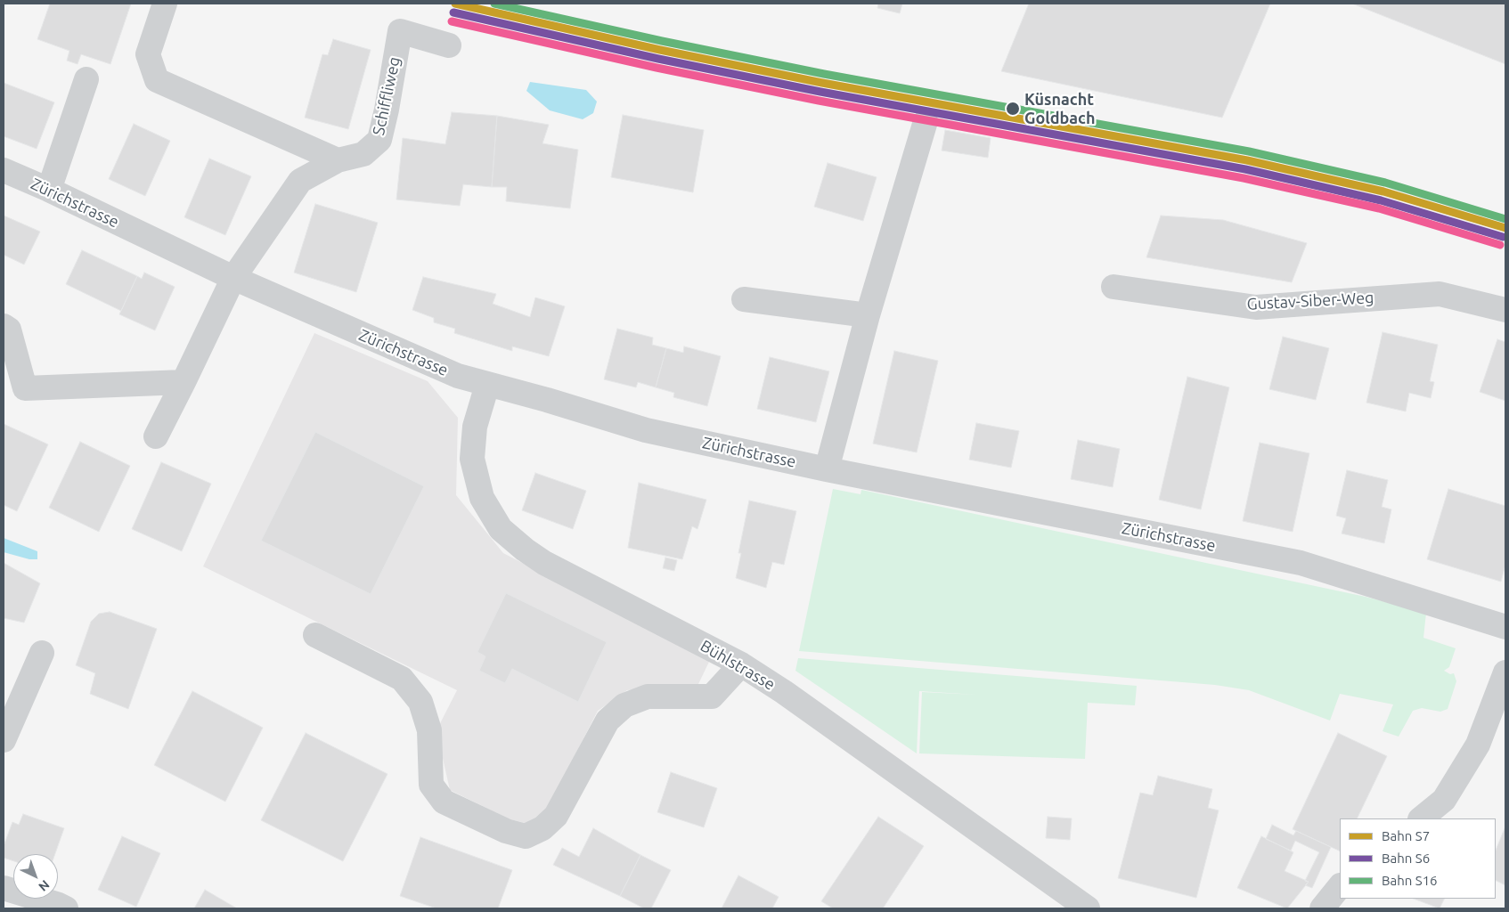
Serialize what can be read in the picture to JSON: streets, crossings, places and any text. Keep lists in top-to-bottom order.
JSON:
{
  "streets": {
    "street": [
      "Schiffliweg",
      "Zürichstrasse",
      "Gustav-Siber-Weg",
      "Bühlstrasse"
    ]
  },
  "crossings": [
    ["Schiffliweg", "Zürichstrasse"],
    ["Zürichstrasse", "Bühlstrasse"]
  ],
  "places": ["Küsnacht Goldbach"],
  "lines": ["rail line S7", "rail line S16", "rail line S6"],
  "legend": ["Bahn S7", "Bahn S6", "Bahn S16"],
  "north": "bottom right"
}
